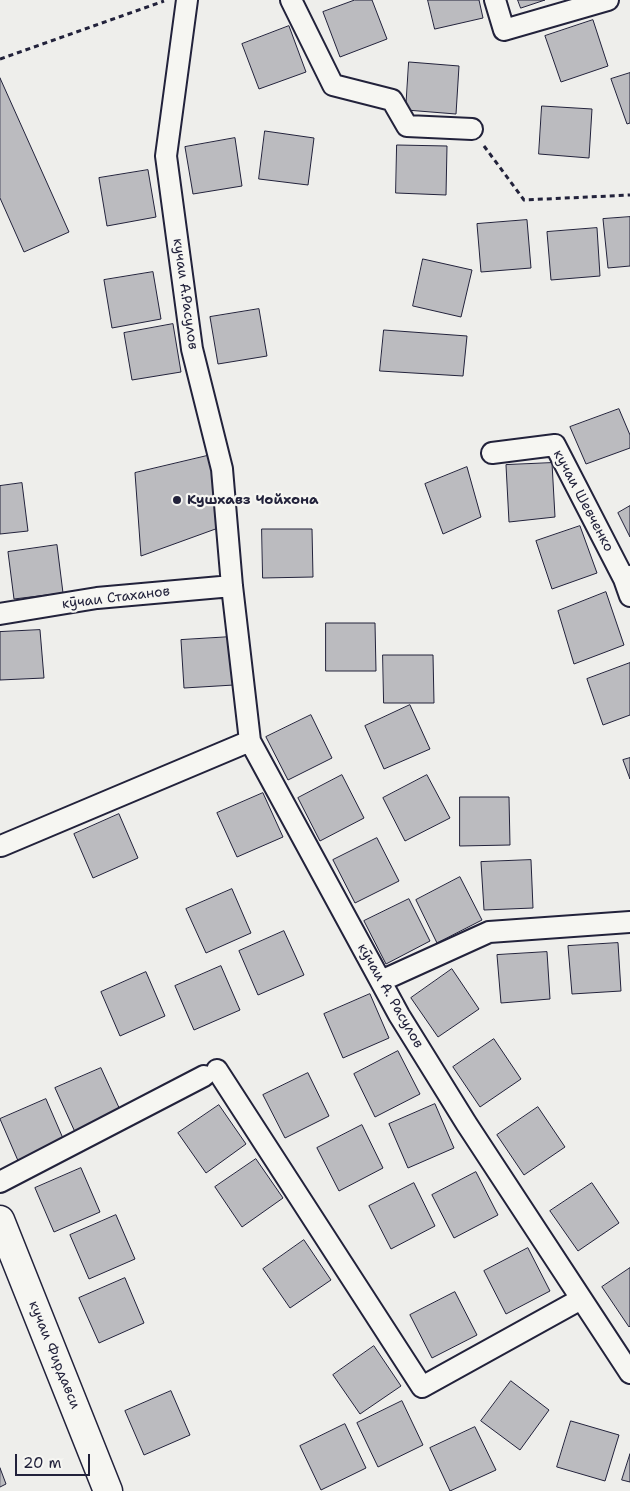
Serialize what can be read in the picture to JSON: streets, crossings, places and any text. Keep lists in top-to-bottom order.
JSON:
{
  "streets": {
    "street": [
      "кучаи А.Расулов",
      "кучаи Шевченко",
      "кӯчаи Стаханов",
      "кӯчаи А. Расулов",
      "кучаи Фирдавси"
    ]
  },
  "crossings": [
    ["кучаи А.Расулов", "кӯчаи Стаханов"],
    ["кучаи А.Расулов", "кӯчаи А. Расулов"],
    ["кӯчаи Стаханов", "кӯчаи А. Расулов"]
  ],
  "places": ["Кушхавз Чойхона"],
  "scale_bar": "20 m"
}
